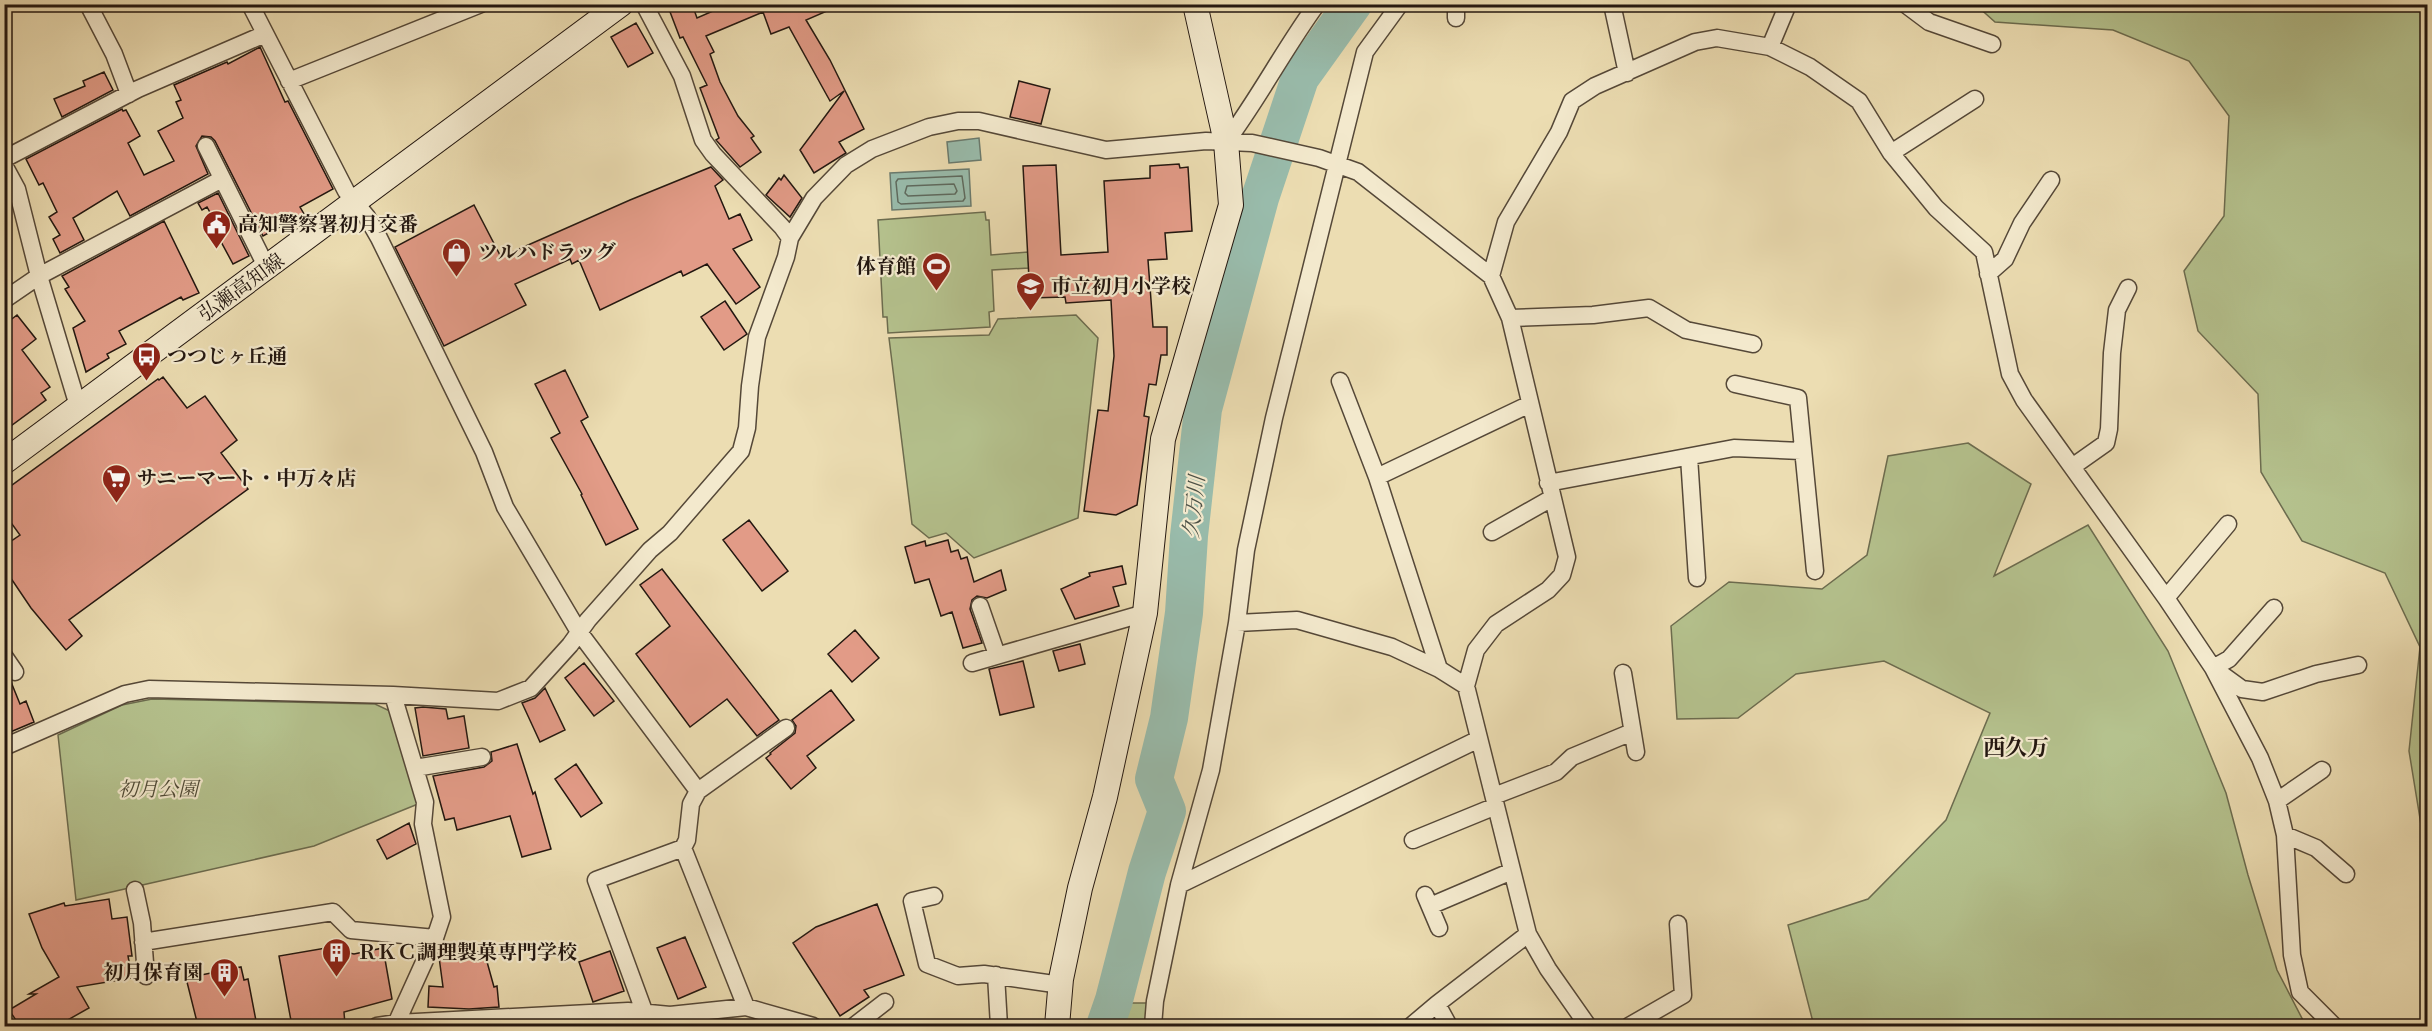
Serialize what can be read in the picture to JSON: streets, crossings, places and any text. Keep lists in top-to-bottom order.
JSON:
{
  "streets": {
    "street": ["弘瀬高知線"]
  },
  "districts": ["西久万"],
  "water": ["久万川"],
  "parks": ["初月公園"],
  "places": {
    "public building": ["高知警察署初月交番"],
    "shop": ["ツルハドラッグ"],
    "sports": ["体育館"],
    "school or university": ["市立初月小学校"],
    "bus stop": ["つつじヶ丘通"],
    "supermarket": ["サニーマート・中万々店"],
    "building": ["ＲＫＣ調理製菓専門学校", "初月保育園"]
  }
}
